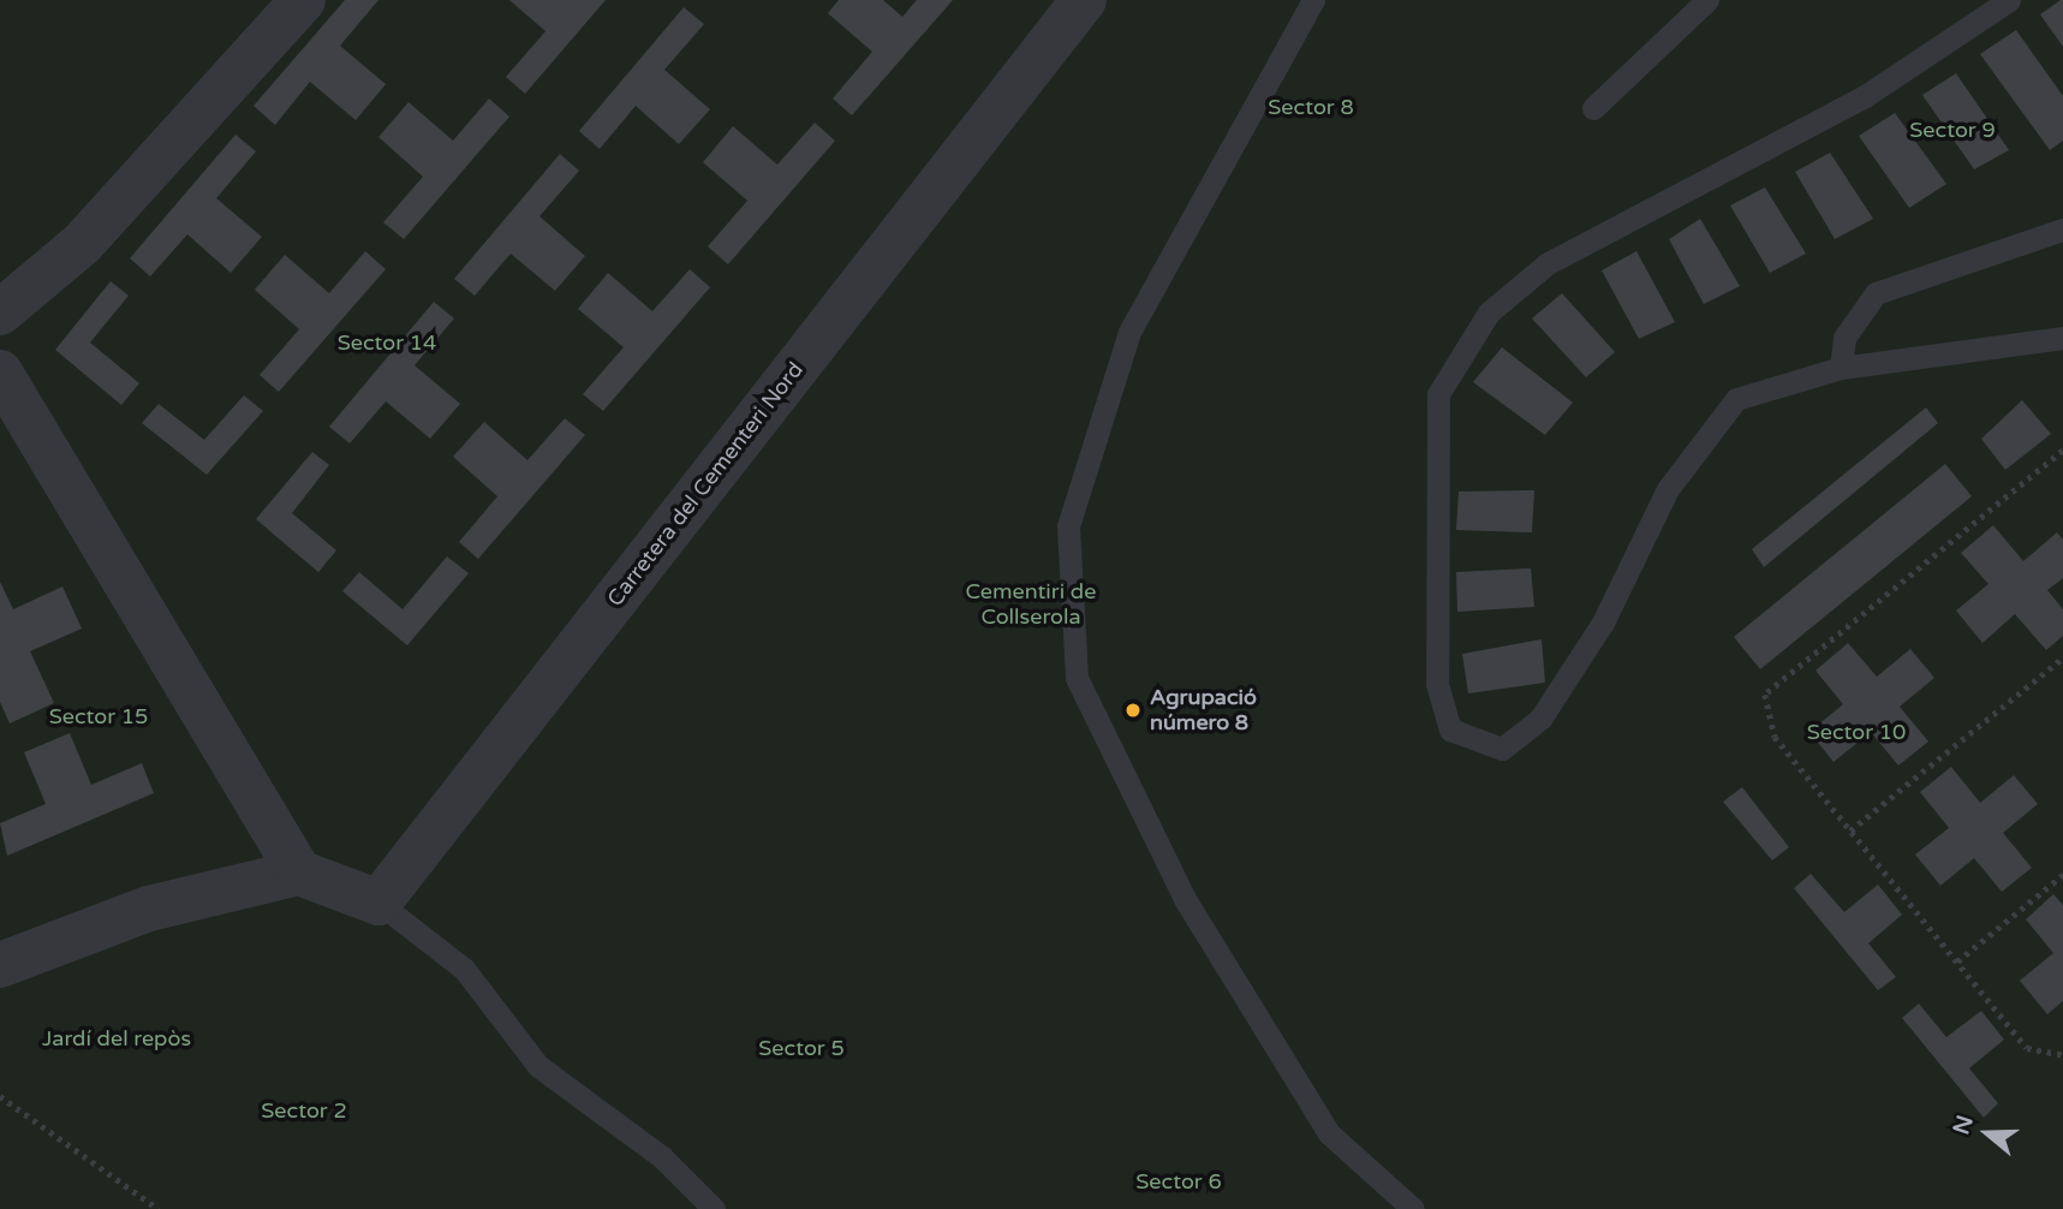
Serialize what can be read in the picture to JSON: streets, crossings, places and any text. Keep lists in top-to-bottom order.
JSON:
{
  "streets": {
    "street": ["Carretera del Cementeri Nord"]
  },
  "parks": [
    "Sector 8",
    "Sector 9",
    "Sector 14",
    "Cementiri de Collserola",
    "Sector 15",
    "Sector 10",
    "Jardí del repòs",
    "Sector 5",
    "Sector 2",
    "Sector 6"
  ],
  "places": ["Agrupació número 8"],
  "north": "left"
}
